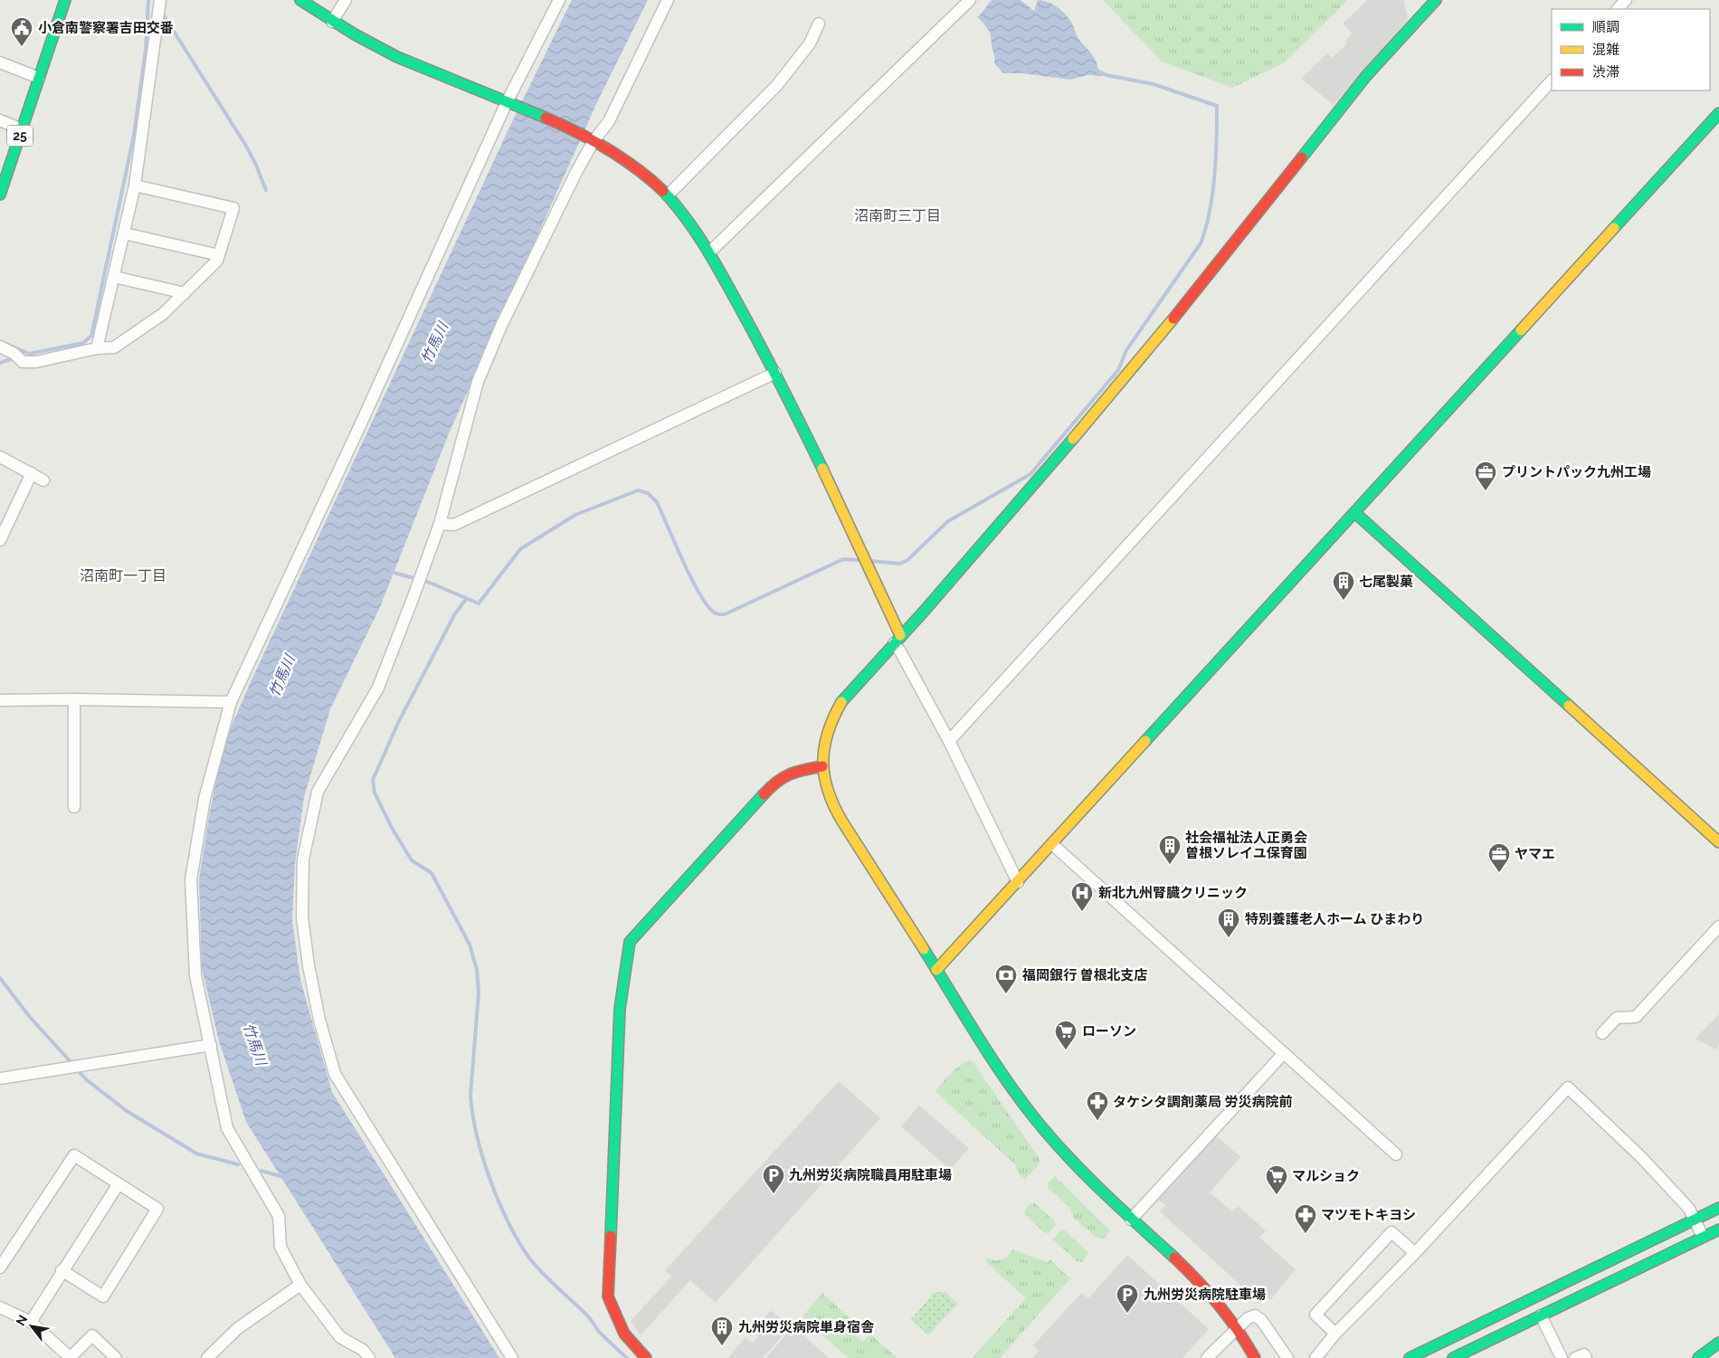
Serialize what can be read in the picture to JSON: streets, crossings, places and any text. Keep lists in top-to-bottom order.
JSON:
{
  "streets": {
    "street": ["25"]
  },
  "districts": ["沼南町三丁目", "沼南町一丁目"],
  "water": ["竹馬川"],
  "places": {
    "public building": ["小倉南警察署吉田交番"],
    "office": ["プリントパック九州工場", "ヤマエ"],
    "building": [
      "七尾製菓",
      "社会福祉法人正勇会 曽根ソレイユ保育園",
      "特別養護老人ホーム ひまわり",
      "九州労災病院単身宿舎"
    ],
    "hospital": ["新北九州腎臓クリニック"],
    "bank": ["福岡銀行 曽根北支店"],
    "supermarket": ["ローソン", "マルショク"],
    "pharmacy": ["タケシタ調剤薬局 労災病院前", "マツモトキヨシ"],
    "parking": ["九州労災病院職員用駐車場", "九州労災病院駐車場"]
  },
  "legend": ["順調", "混雑", "渋滞"],
  "north": "top left"
}
